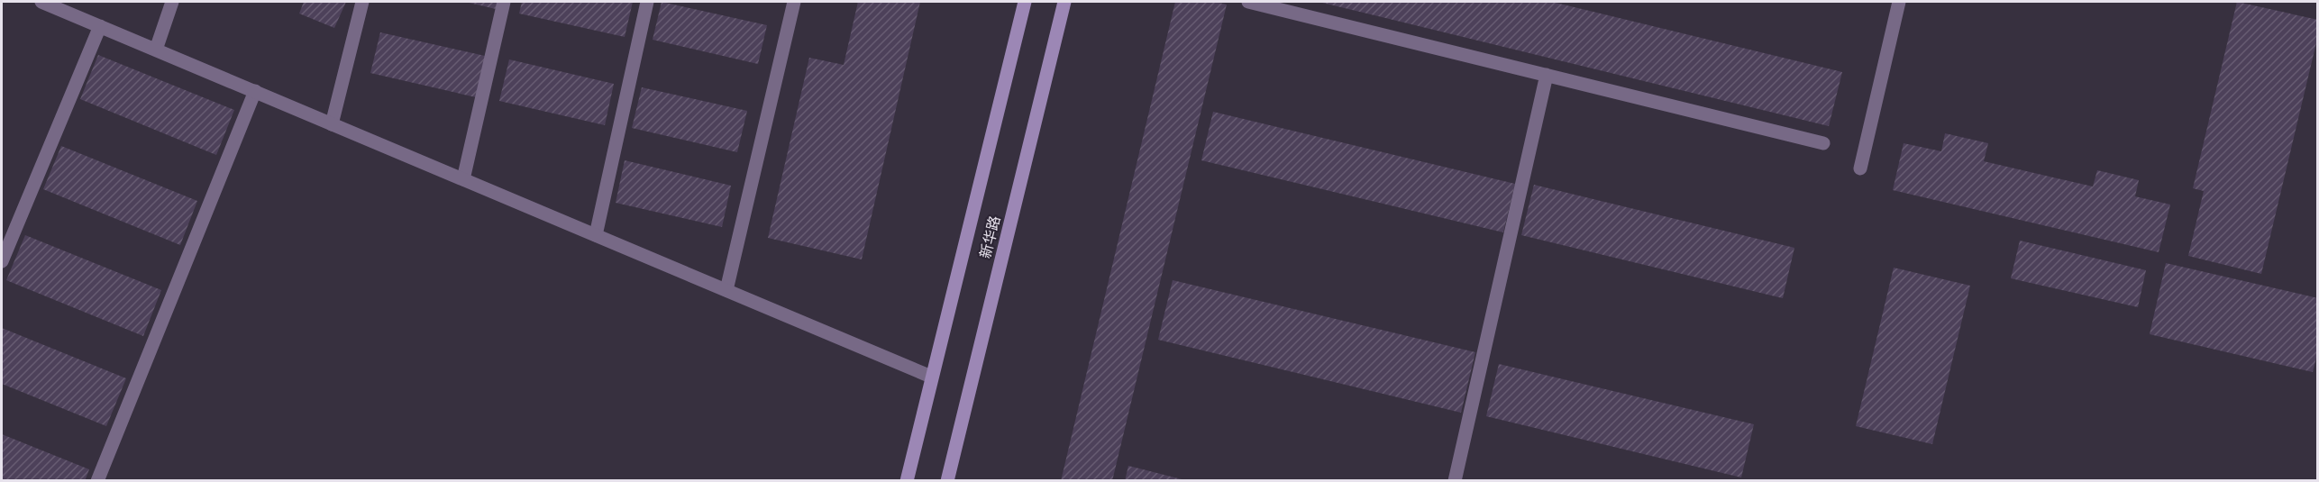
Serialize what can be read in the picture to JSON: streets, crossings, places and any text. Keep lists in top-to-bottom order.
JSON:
{
  "streets": {
    "main road": ["新华路"]
  }
}
